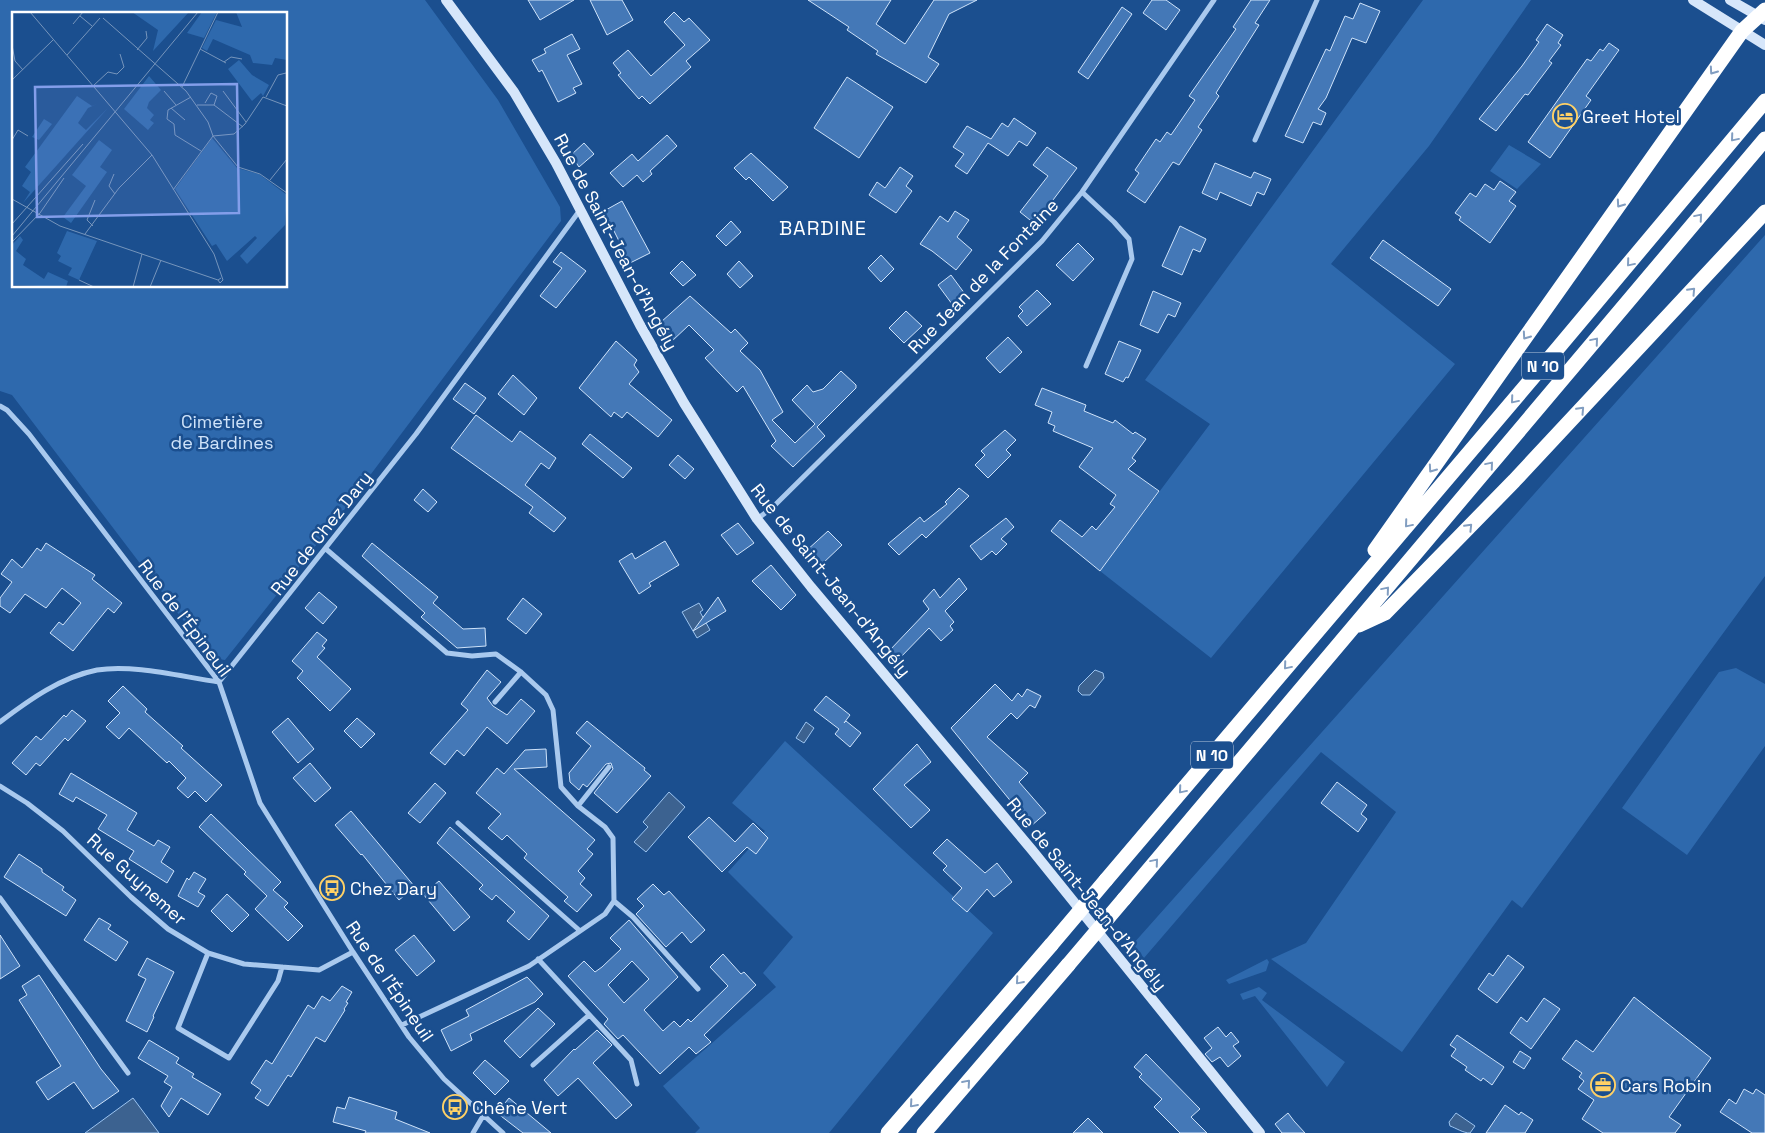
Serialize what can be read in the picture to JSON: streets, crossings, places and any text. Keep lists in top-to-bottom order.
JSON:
{
  "streets": {
    "highway": ["N 10"],
    "main road": ["Rue de Saint-Jean-d'Angély"],
    "street": [
      "Rue Jean de la Fontaine",
      "Rue de Chez Dary",
      "Rue de l'Épineuil",
      "Rue Guynemer"
    ]
  },
  "crossings": [
    ["Rue de Saint-Jean-d'Angély", "Rue Jean de la Fontaine"],
    ["Rue de Saint-Jean-d'Angély", "Rue de Chez Dary"],
    ["Rue de Chez Dary", "Rue de l'Épineuil"],
    ["Rue de l'Épineuil", "Rue Guynemer"]
  ],
  "districts": ["BARDINE"],
  "parks": ["Cimetière de Bardines"],
  "places": {
    "hotel": ["Greet Hotel"],
    "bus stop": ["Chez Dary", "Chêne Vert"],
    "office": ["Cars Robin"]
  }
}
